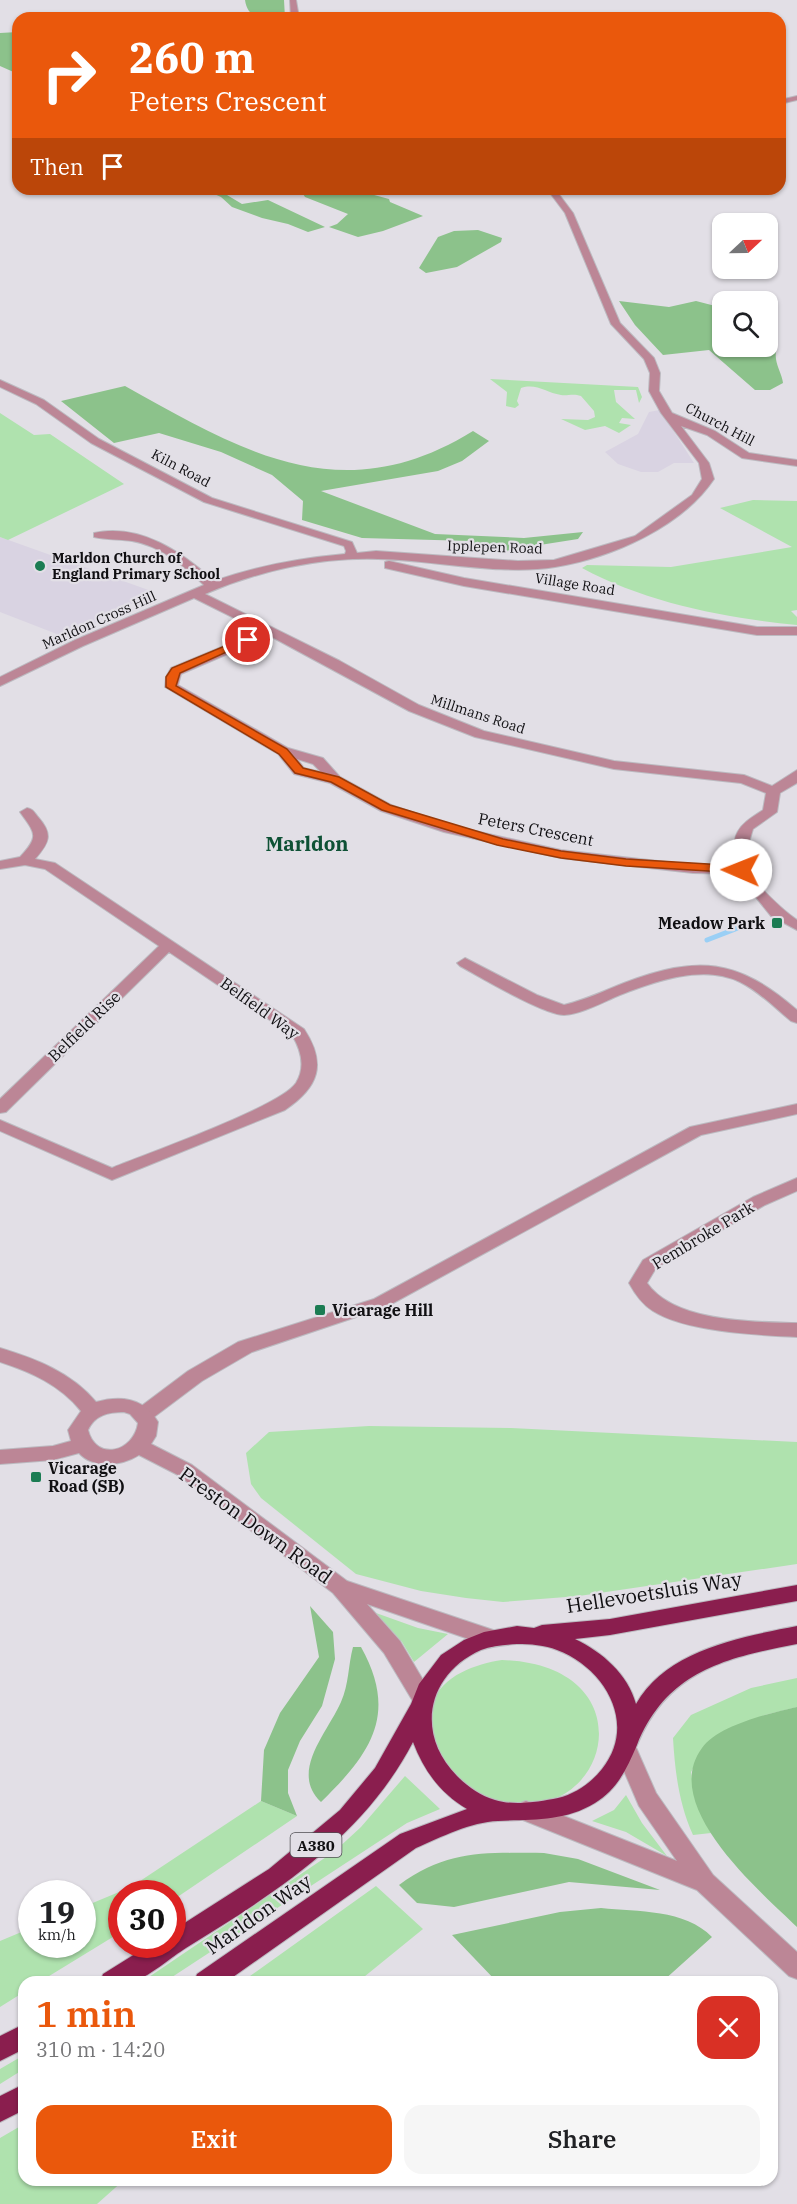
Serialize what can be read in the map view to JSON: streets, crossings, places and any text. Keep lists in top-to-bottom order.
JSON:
{
  "streets": {
    "highway": ["Hellevoetsluis Way", "A380", "Marldon Way"],
    "street": [
      "Church Hill",
      "Kiln Road",
      "Ipplepen Road",
      "Village Road",
      "Marldon Cross Hill",
      "Millmans Road",
      "Peters Crescent",
      "Belfield Way",
      "Belfield Rise",
      "Pembroke Park",
      "Preston Down Road"
    ]
  },
  "crossings": [
    ["Church Hill", "Ipplepen Road"],
    ["Kiln Road", "Ipplepen Road"],
    ["Kiln Road", "Village Road"],
    ["Kiln Road", "Marldon Cross Hill"],
    ["Ipplepen Road", "Village Road"],
    ["Ipplepen Road", "Marldon Cross Hill"],
    ["Village Road", "Marldon Cross Hill"],
    ["Marldon Cross Hill", "Millmans Road"],
    ["Millmans Road", "Peters Crescent"],
    ["Belfield Way", "Belfield Rise"],
    ["Preston Down Road", "Hellevoetsluis Way"],
    ["Preston Down Road", "Marldon Way"],
    ["Hellevoetsluis Way", "Marldon Way"]
  ],
  "districts": ["Marldon"],
  "places": {
    "other": ["Marldon Church of England Primary School"],
    "transit": ["Meadow Park", "Vicarage Hill", "Vicarage Road (SB)"]
  },
  "north": "right",
  "page": {
    "turn": ["260 m", "Peters Crescent"],
    "then": "Then",
    "speed": "19 km/h",
    "limit": "30",
    "heading": ["1 min", "310 m · 14:20"],
    "buttons": ["Exit", "Share"]
  }
}
